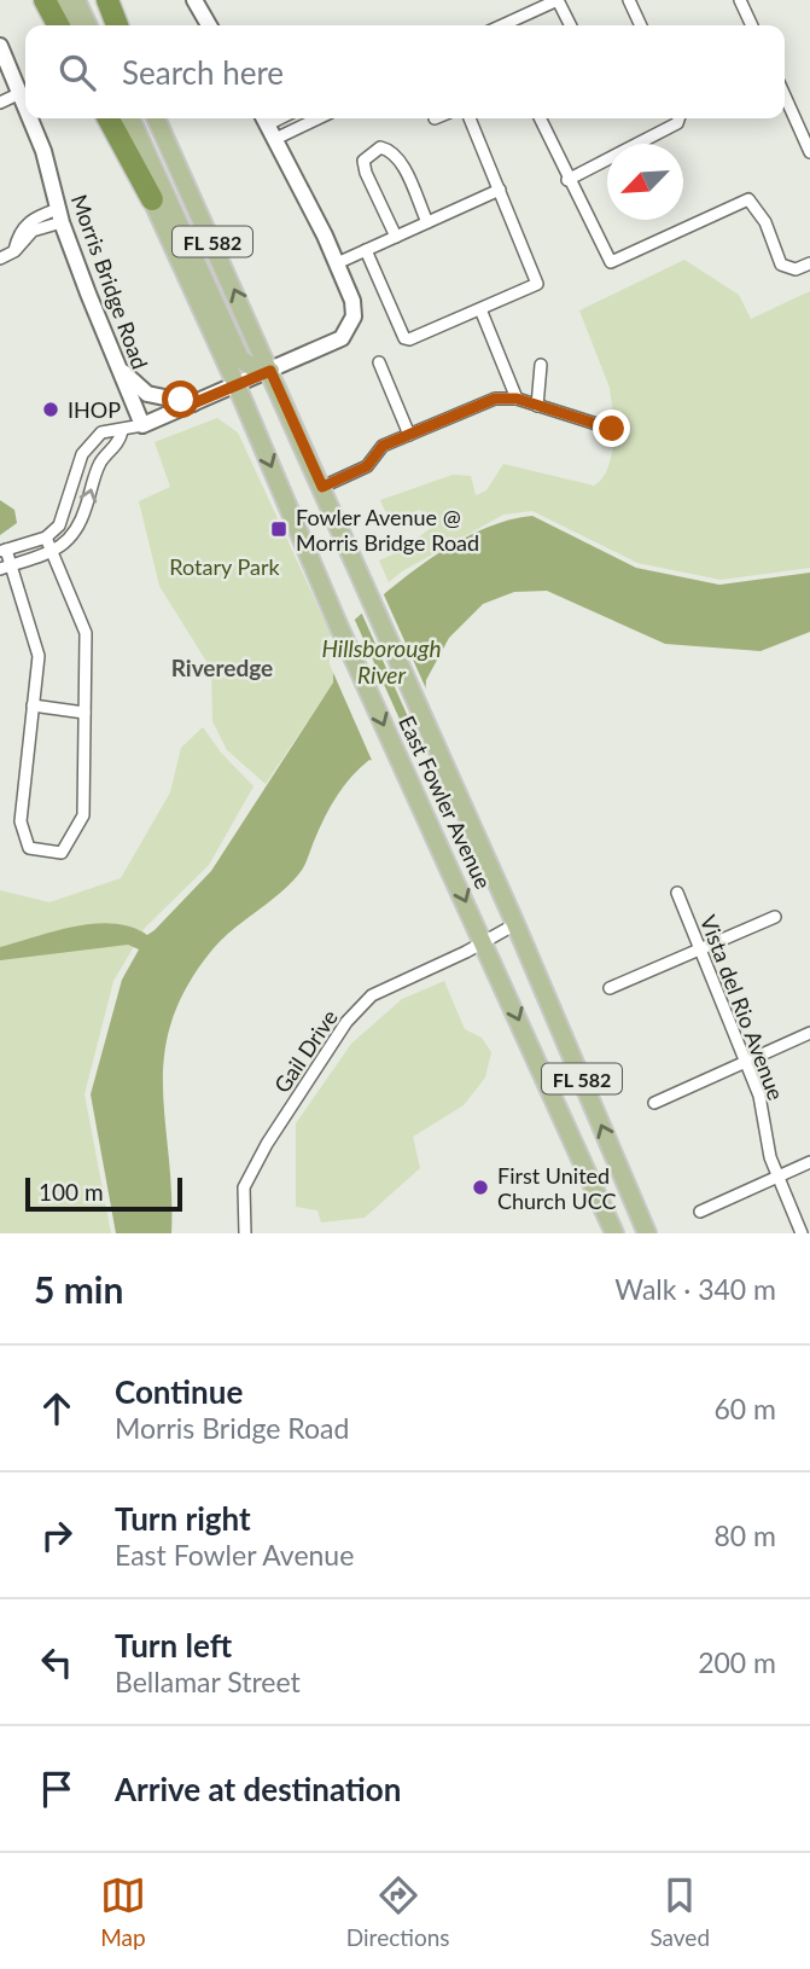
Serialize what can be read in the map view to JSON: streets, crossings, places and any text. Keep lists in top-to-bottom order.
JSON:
{
  "streets": {
    "main road": ["FL 582", "East Fowler Avenue"],
    "street": ["Morris Bridge Road", "Vista del Rio Avenue", "Gail Drive"]
  },
  "crossings": [
    ["East Fowler Avenue", "Gail Drive"]
  ],
  "districts": ["Riveredge"],
  "water": ["Hillsborough River"],
  "parks": ["Rotary Park"],
  "places": {
    "other": ["IHOP", "First United Church UCC"],
    "transit": ["Fowler Avenue @ Morris Bridge Road"]
  },
  "scale_bar": "100 m",
  "north": "bottom left",
  "page": {
    "search": "Search here",
    "scale": "100 m",
    "heading": ["5 min", "Walk · 340 m"],
    "list": [
      ["Continue", "Morris Bridge Road", "60 m"],
      ["Turn right", "East Fowler Avenue", "80 m"],
      ["Turn left", "Bellamar Street", "200 m"],
      "Arrive at destination"
    ],
    "nav": ["Map", "Directions", "Saved"]
  }
}
